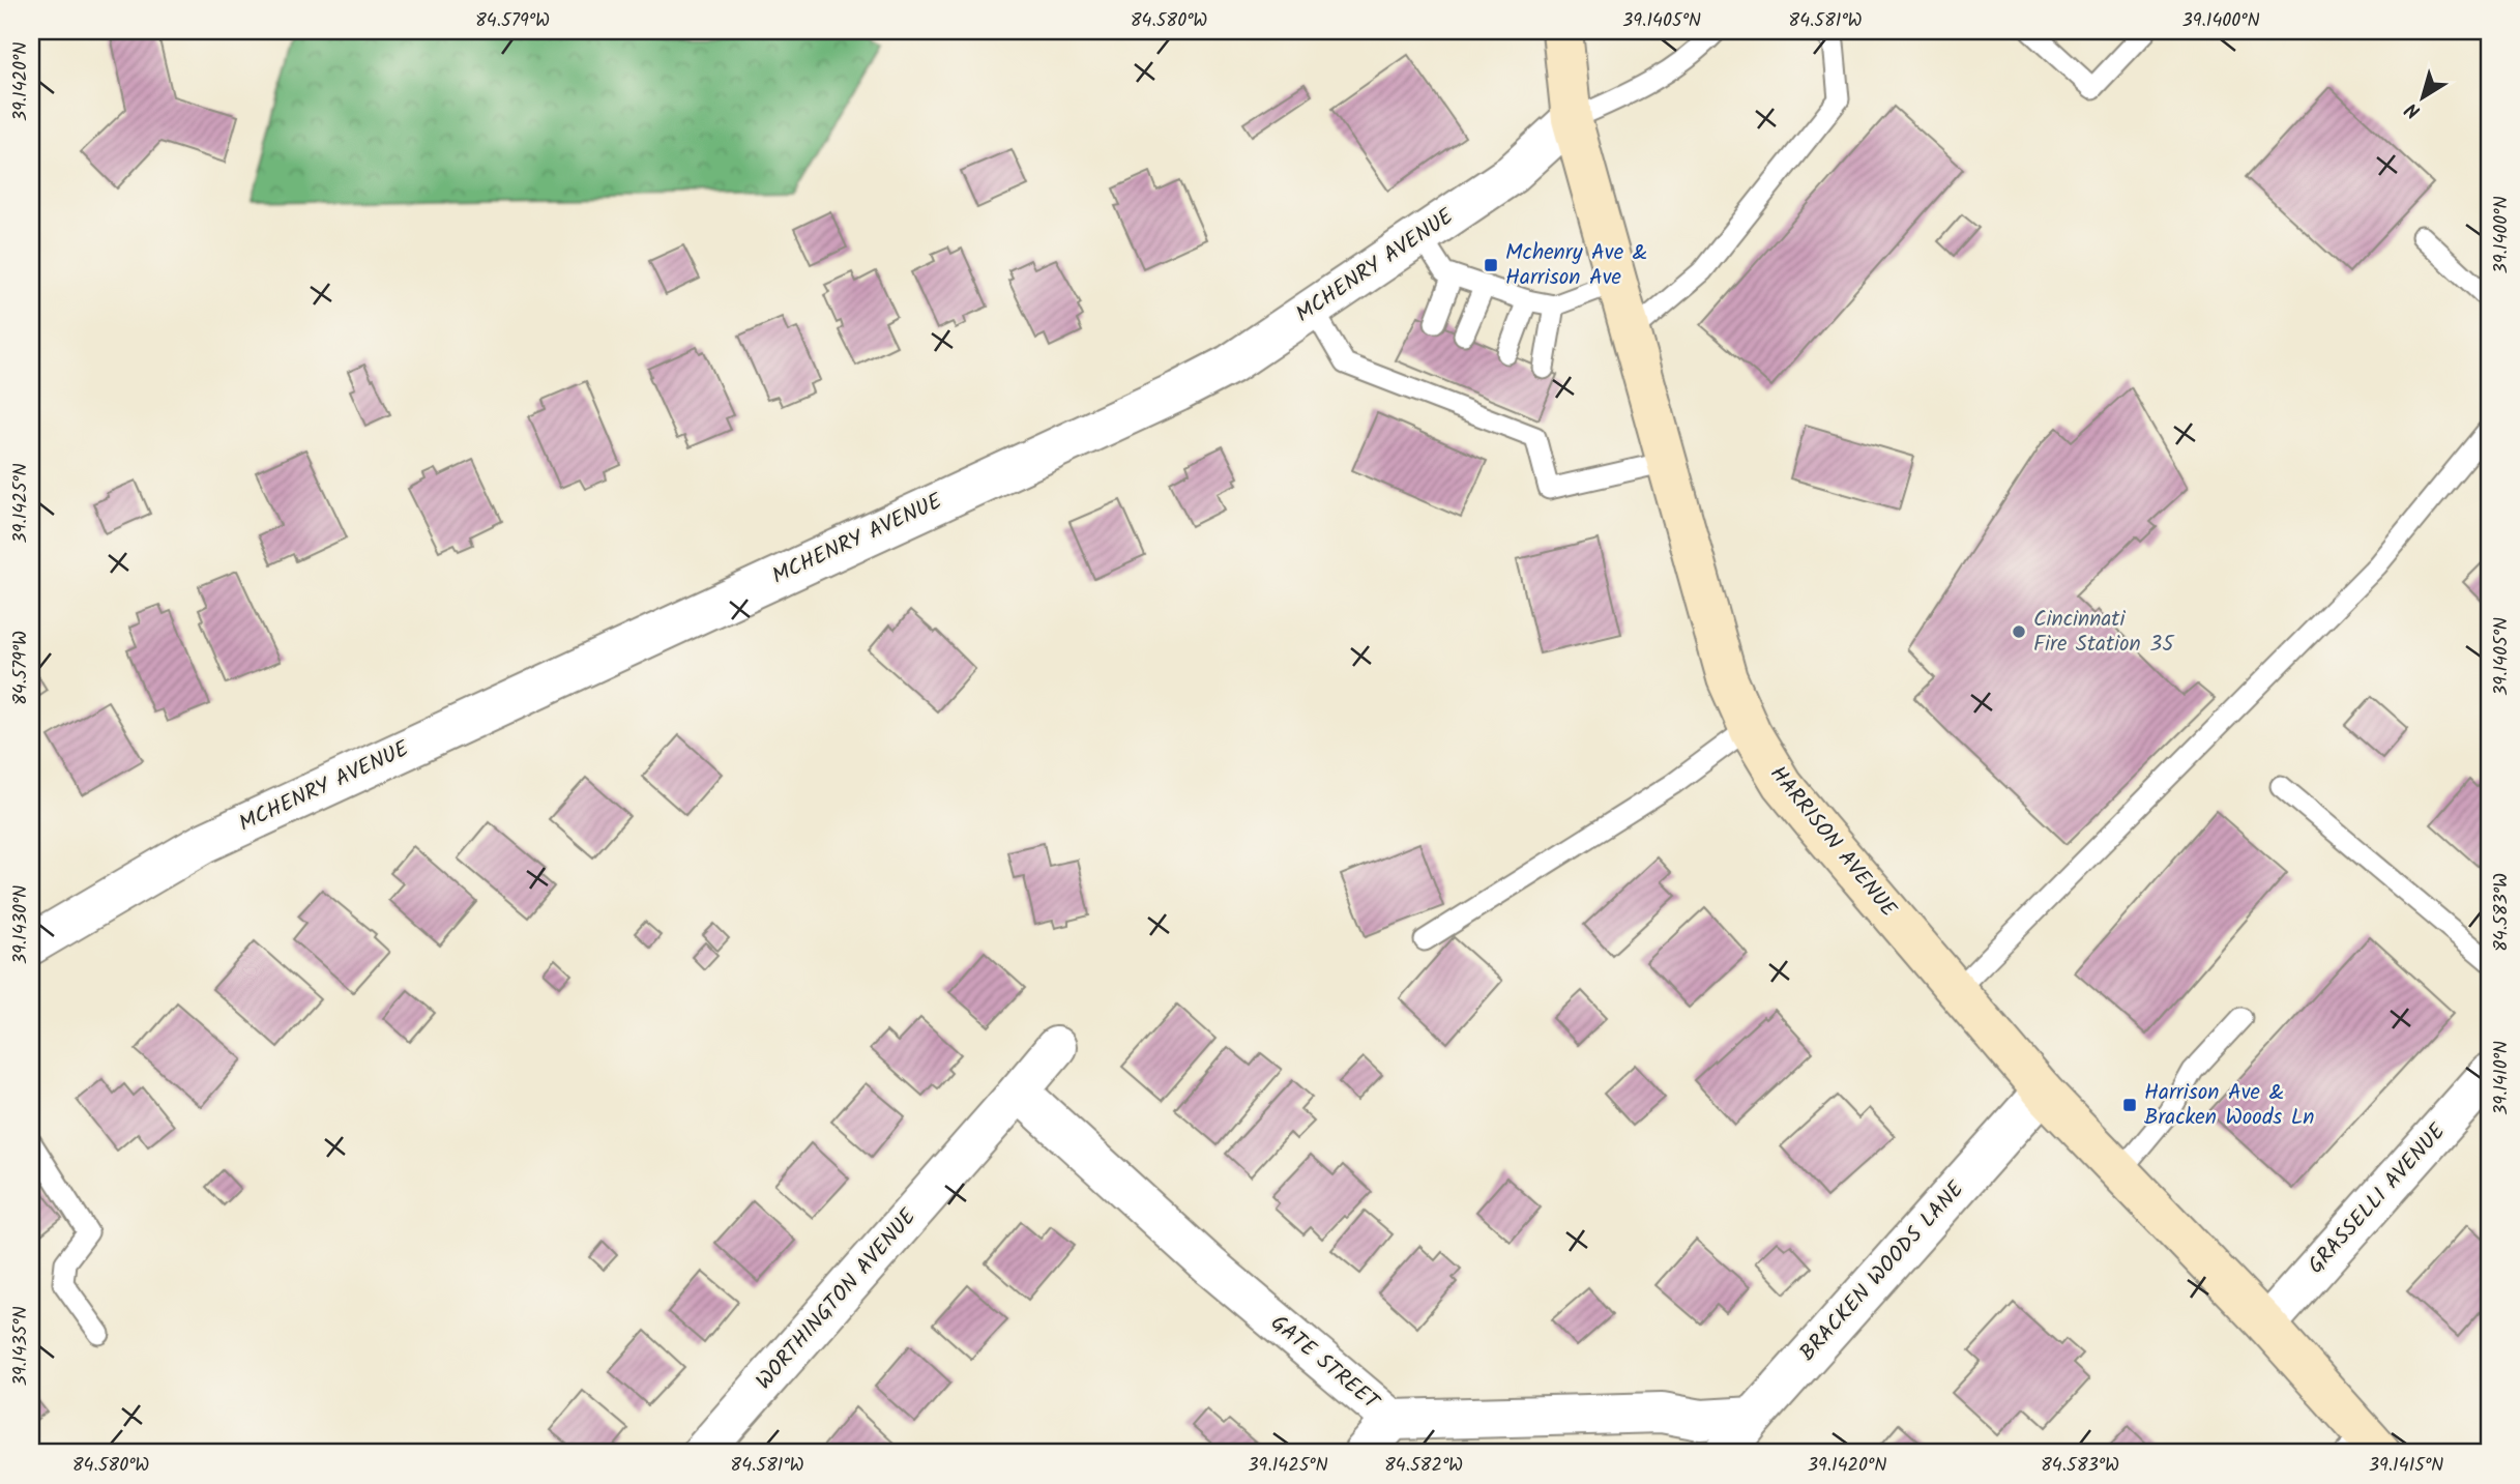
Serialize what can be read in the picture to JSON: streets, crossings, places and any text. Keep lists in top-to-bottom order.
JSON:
{
  "streets": {
    "main road": ["HARRISON AVENUE"],
    "street": [
      "MCHENRY AVENUE",
      "GRASSELLI AVENUE",
      "BRACKEN WOODS LANE",
      "WORTHINGTON AVENUE",
      "GATE STREET"
    ]
  },
  "crossings": [
    ["MCHENRY AVENUE", "HARRISON AVENUE"],
    ["HARRISON AVENUE", "GRASSELLI AVENUE"],
    ["HARRISON AVENUE", "BRACKEN WOODS LANE"],
    ["BRACKEN WOODS LANE", "GATE STREET"],
    ["WORTHINGTON AVENUE", "GATE STREET"]
  ],
  "places": {
    "transit": ["Mchenry Ave & Harrison Ave", "Harrison Ave & Bracken Woods Ln"],
    "other": ["Cincinnati Fire Station 35"]
  },
  "north": "bottom left",
  "coordinates": [
    "84.579°W",
    "84.580°W",
    "39.1405°N",
    "84.581°W",
    "39.1400°N",
    "39.1420°N",
    "39.1425°N",
    "84.583°W",
    "39.1430°N",
    "39.1410°N",
    "39.1435°N",
    "84.582°W",
    "39.1415°N"
  ]
}
